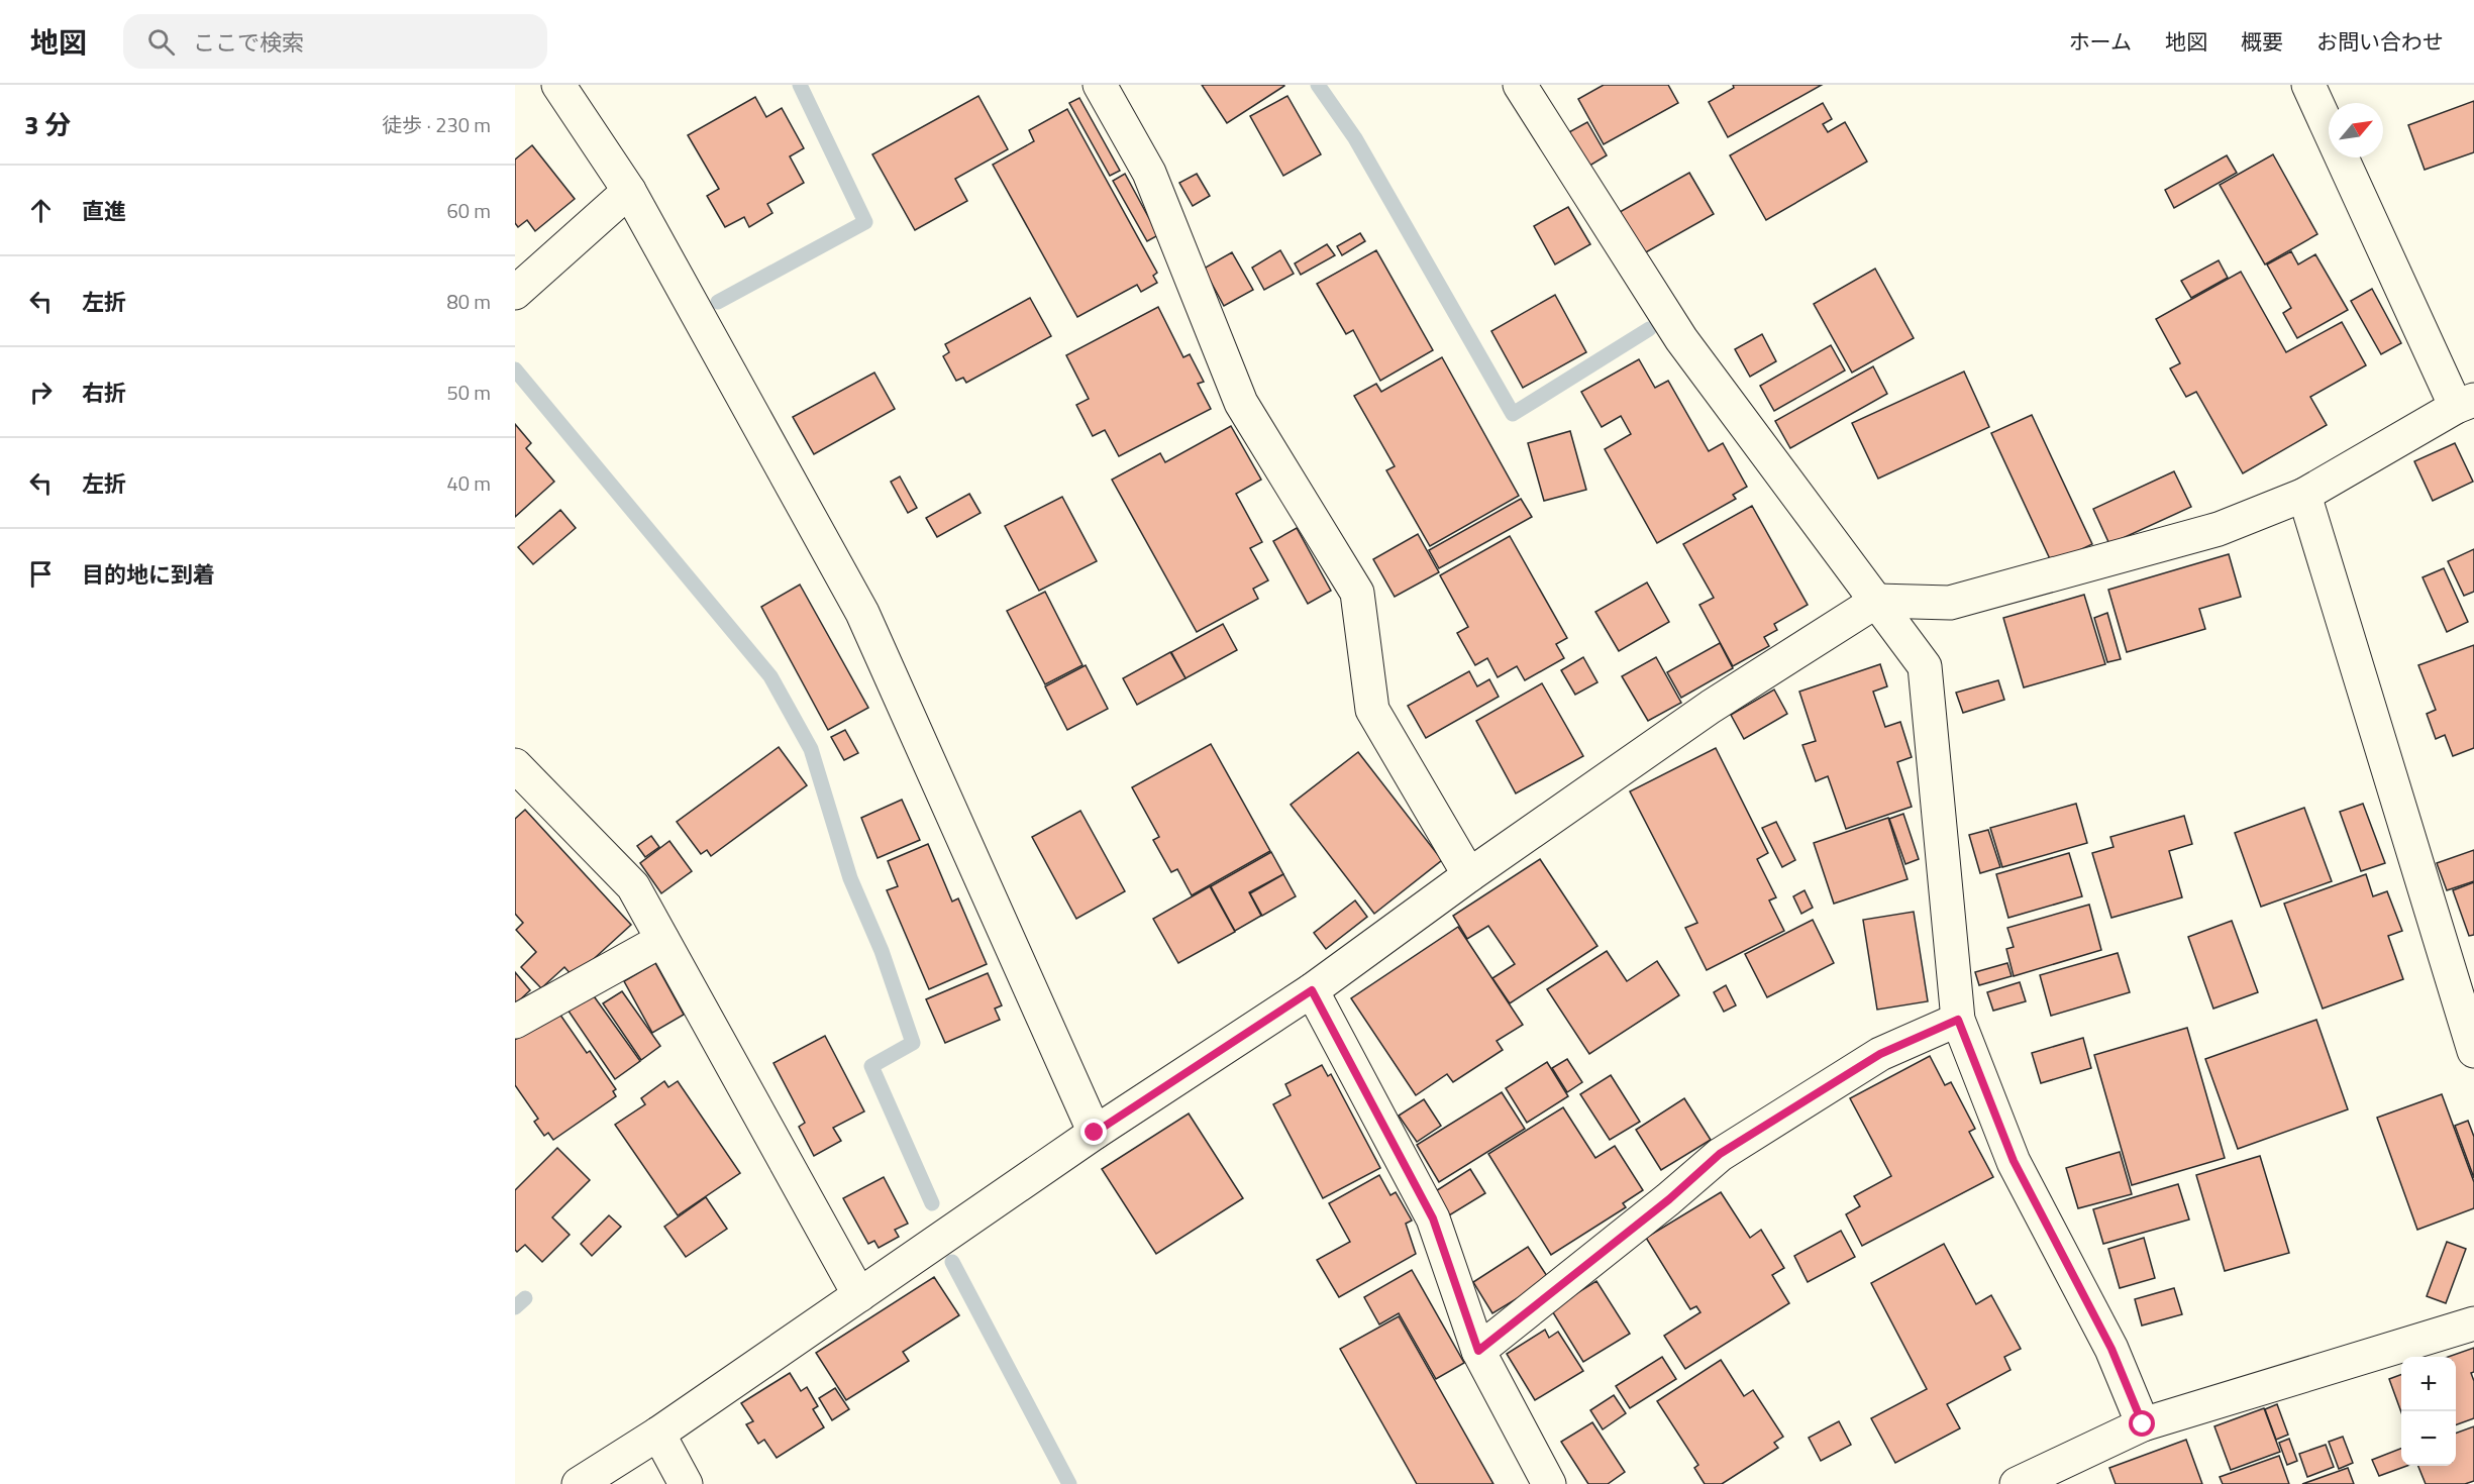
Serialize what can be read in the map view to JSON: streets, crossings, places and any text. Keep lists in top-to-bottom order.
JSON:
{
  "north": "top right",
  "page": {
    "header": "地図",
    "search": "ここで検索",
    "nav": [
      "ホーム",
      "地図",
      "概要",
      "お問い合わせ"
    ],
    "heading": ["3 分", "徒歩 · 230 m"],
    "list": [
      ["直進", "60 m"],
      ["左折", "80 m"],
      ["右折", "50 m"],
      ["左折", "40 m"],
      "目的地に到着"
    ],
    "map_buttons": ["+", "−"]
  }
}
